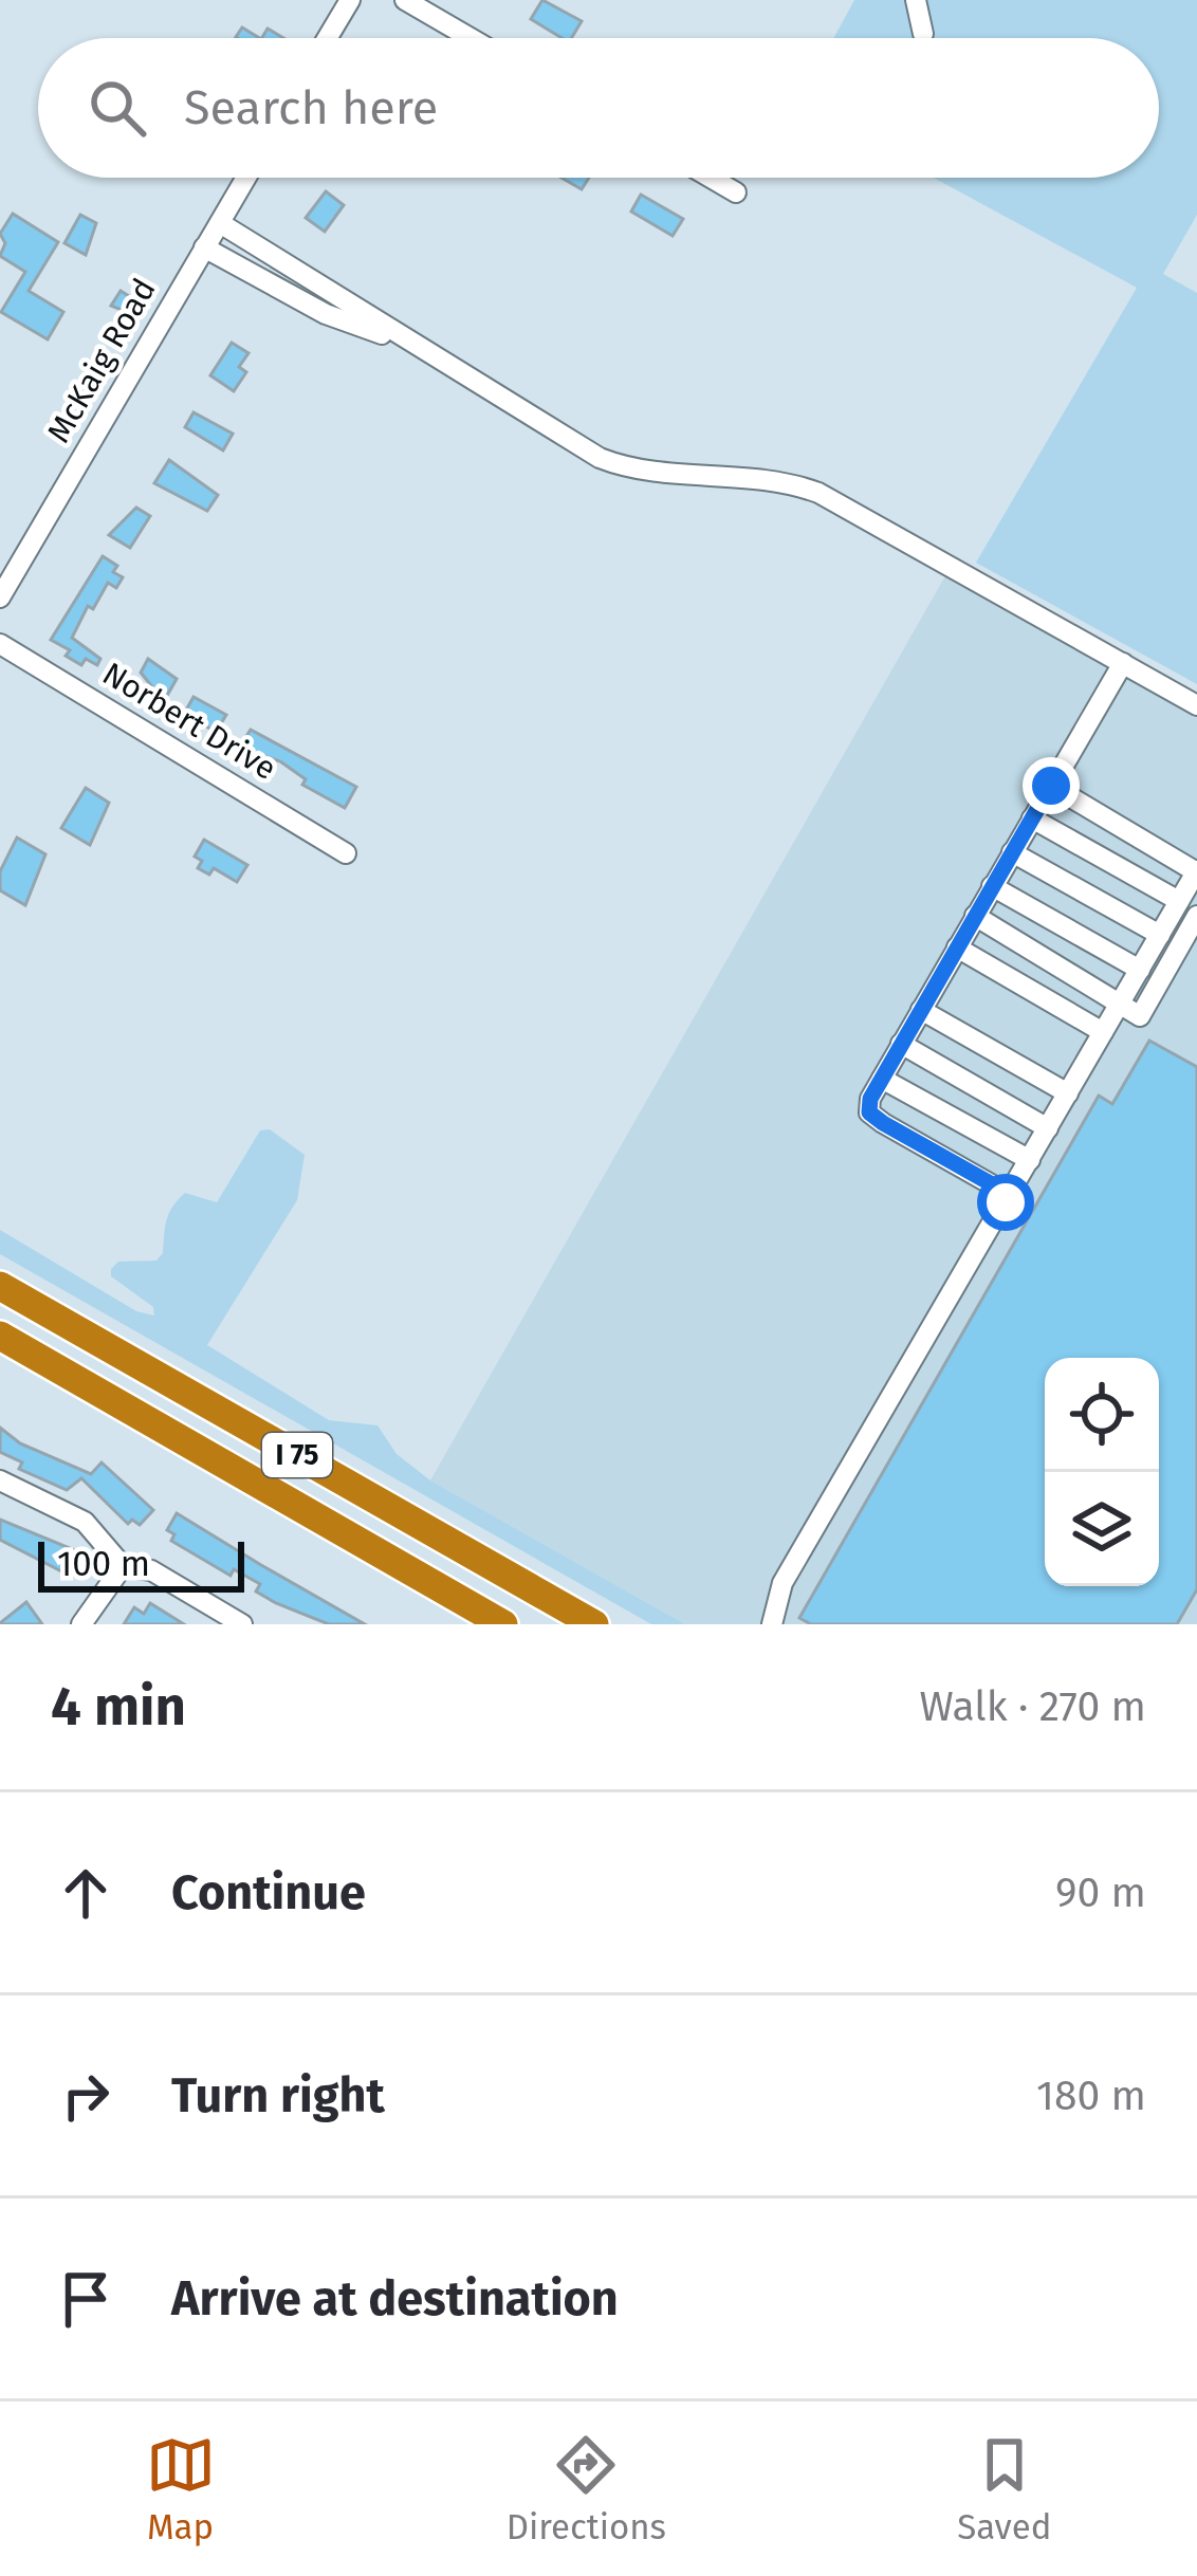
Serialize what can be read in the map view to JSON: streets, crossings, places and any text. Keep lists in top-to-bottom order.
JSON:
{
  "streets": {
    "highway": ["I 75"],
    "street": ["McKaig Road", "Norbert Drive"]
  },
  "scale_bar": "100 m",
  "page": {
    "search": "Search here",
    "scale": "100 m",
    "heading": ["4 min", "Walk · 270 m"],
    "list": [
      ["Continue", "90 m"],
      ["Turn right", "180 m"],
      "Arrive at destination"
    ],
    "nav": ["Map", "Directions", "Saved"]
  }
}
